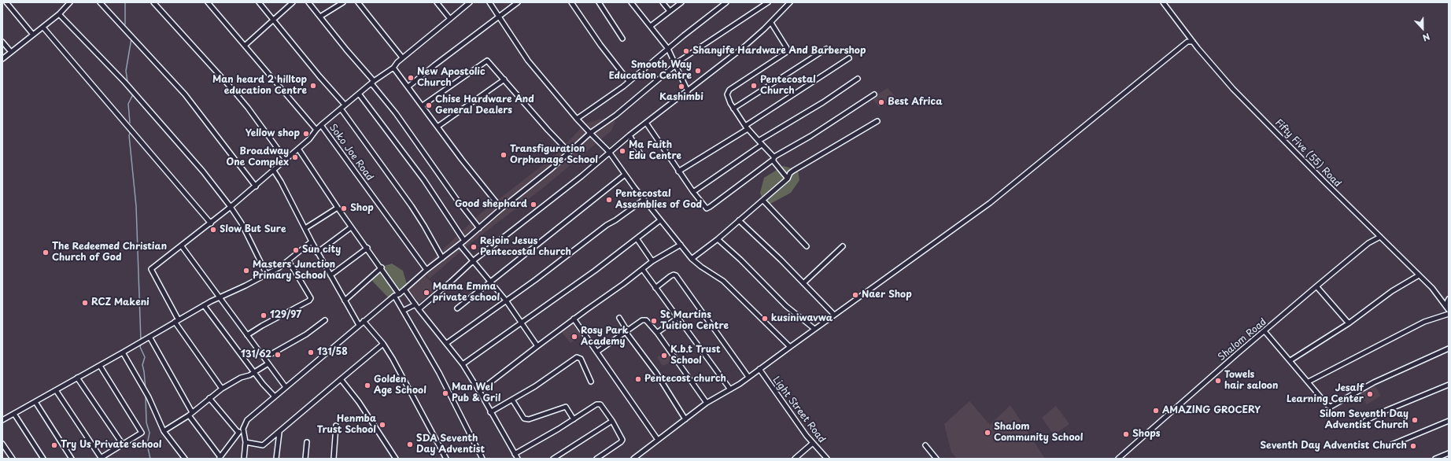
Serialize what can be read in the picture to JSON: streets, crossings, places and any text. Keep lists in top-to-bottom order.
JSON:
{
  "streets": {
    "street": [
      "Soko Joe Road",
      "Fifty Five (55) Road",
      "Shalom Road",
      "Light Street Road"
    ]
  },
  "crossings": [
    ["Fifty Five (55) Road", "Shalom Road"]
  ],
  "places": [
    "Shanyife Hardware And Barbershop",
    "Smooth Way Education Centre",
    "New Apostolic Church",
    "Man heard 2 hilltop education Centre",
    "Pentecostal Church",
    "Kashimbi",
    "Best Africa",
    "Chise Hardware And General Dealers",
    "Yellow shop",
    "Ma Faith Edu Centre",
    "Transfiguration Orphanage School",
    "Broadway One Complex",
    "Pentecostal Assemblies of God",
    "Good shephard",
    "Shop",
    "Slow But Sure",
    "Rejoin Jesus Pentecostal church",
    "Sun city",
    "The Redeemed Christian Church of God",
    "Masters Junction Primary School",
    "Mama Emma private school",
    "Naer Shop",
    "RCZ Makeni",
    "129/97",
    "kusiniwavwa",
    "St Martins Tuition Centre",
    "Rosy Park Academy",
    "131/58",
    "131/62",
    "K.b.t Trust School",
    "Pentecost church",
    "Towels hair saloon",
    "Golden Age School",
    "Man Wel Pub & Gril",
    "Jesalf Learning Center",
    "AMAZING GROCERY",
    "Silom Seventh Day Adventist Church",
    "Henmba Trust School",
    "Shalom Community School",
    "Shops",
    "SDA Seventh Day Adventist",
    "Try Us Private school",
    "Seventh Day Adventist Church"
  ],
  "north": "bottom"
}
